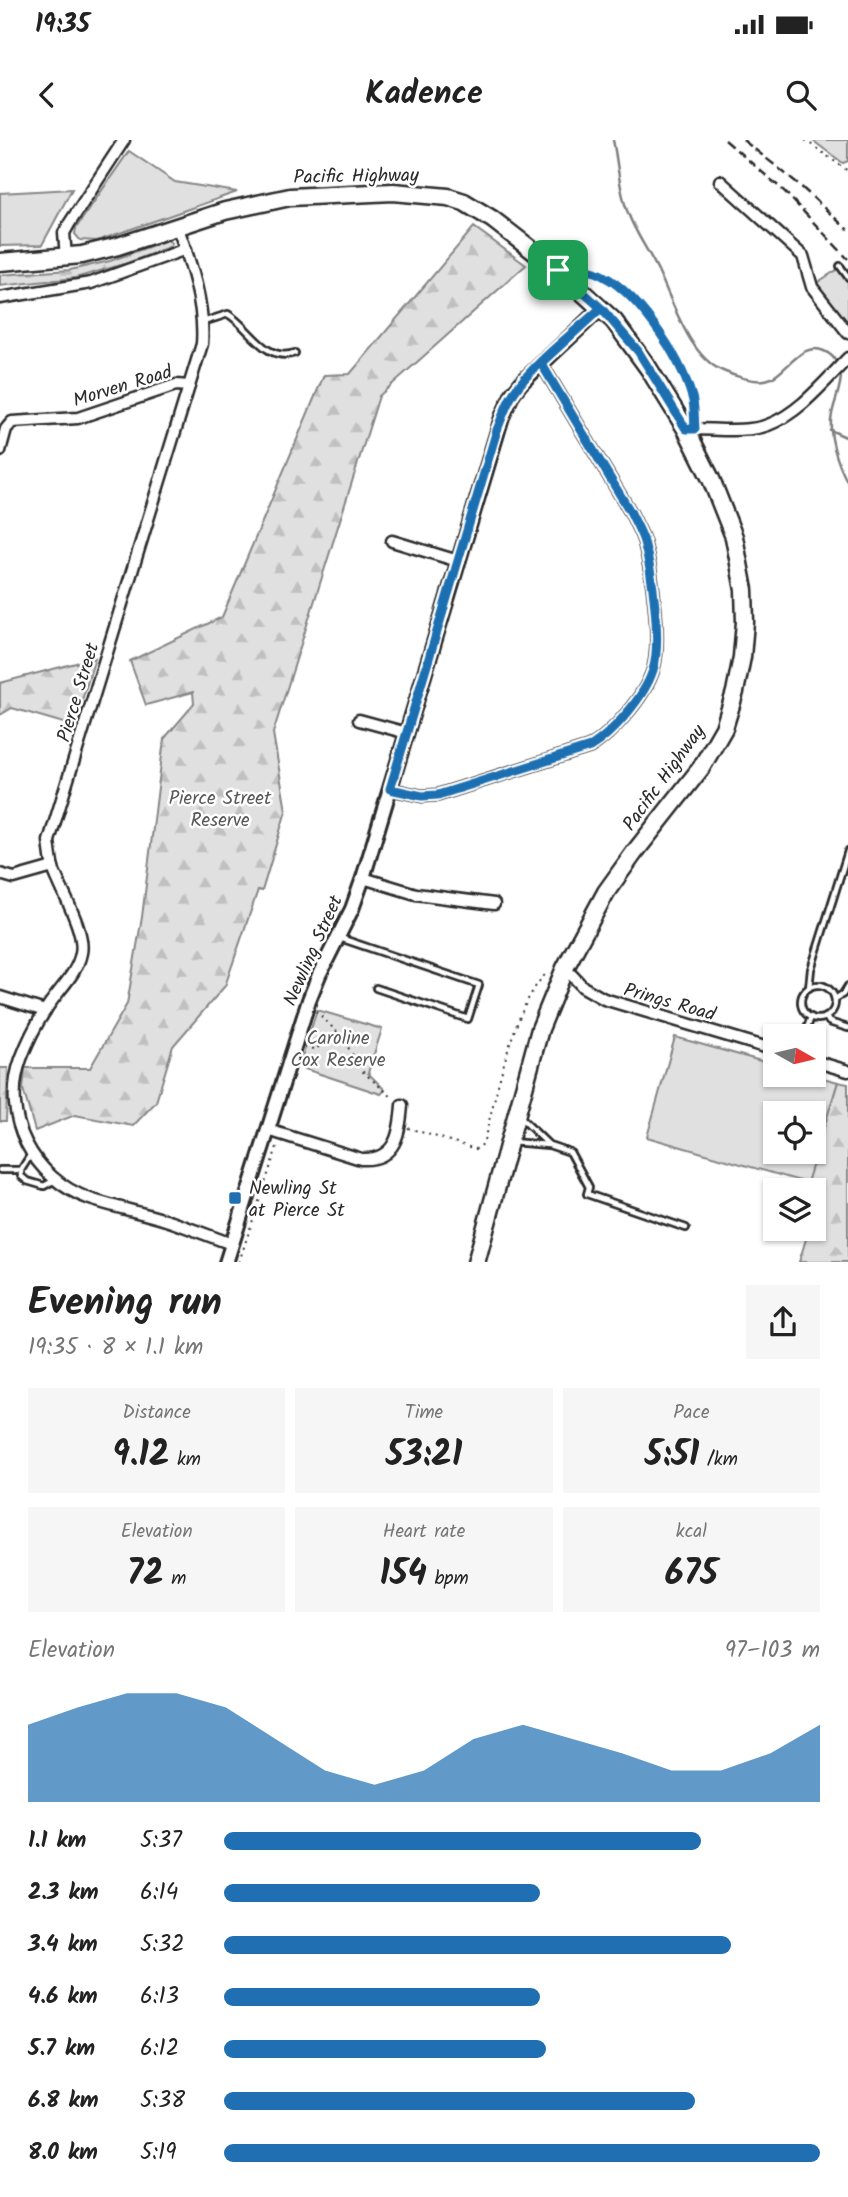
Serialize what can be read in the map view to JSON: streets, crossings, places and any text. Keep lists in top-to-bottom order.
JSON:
{
  "streets": {
    "main road": ["Pacific Highway"],
    "street": [
      "Morven Road",
      "Pierce Street",
      "Newling Street",
      "Prings Road"
    ]
  },
  "crossings": [
    ["Pacific Highway", "Pierce Street"],
    ["Pacific Highway", "Newling Street"],
    ["Pacific Highway", "Prings Road"],
    ["Morven Road", "Pierce Street"],
    ["Pierce Street", "Newling Street"]
  ],
  "parks": ["Pierce Street Reserve", "Caroline Cox Reserve"],
  "places": {
    "transit": ["Newling St at Pierce St"]
  },
  "north": "right",
  "page": {
    "status": "19:35",
    "header": "Kadence",
    "heading": ["Evening run", "19:35 · 8 × 1.1 km"],
    "stats": [
      ["Distance", "9.12 km"],
      ["Time", "53:21"],
      ["Pace", "5:51 /km"],
      ["Elevation", "72 m"],
      ["Heart rate", "154 bpm"],
      ["kcal", "675"]
    ],
    "chart": ["Elevation", "97–103 m"],
    "list": [
      {
        "name": "1.1 km",
        "note": "5:37"
      },
      {
        "name": "2.3 km",
        "note": "6:14"
      },
      {
        "name": "3.4 km",
        "note": "5:32"
      },
      {
        "name": "4.6 km",
        "note": "6:13"
      },
      {
        "name": "5.7 km",
        "note": "6:12"
      },
      {
        "name": "6.8 km",
        "note": "5:38"
      },
      {
        "name": "8.0 km",
        "note": "5:19"
      }
    ]
  }
}
